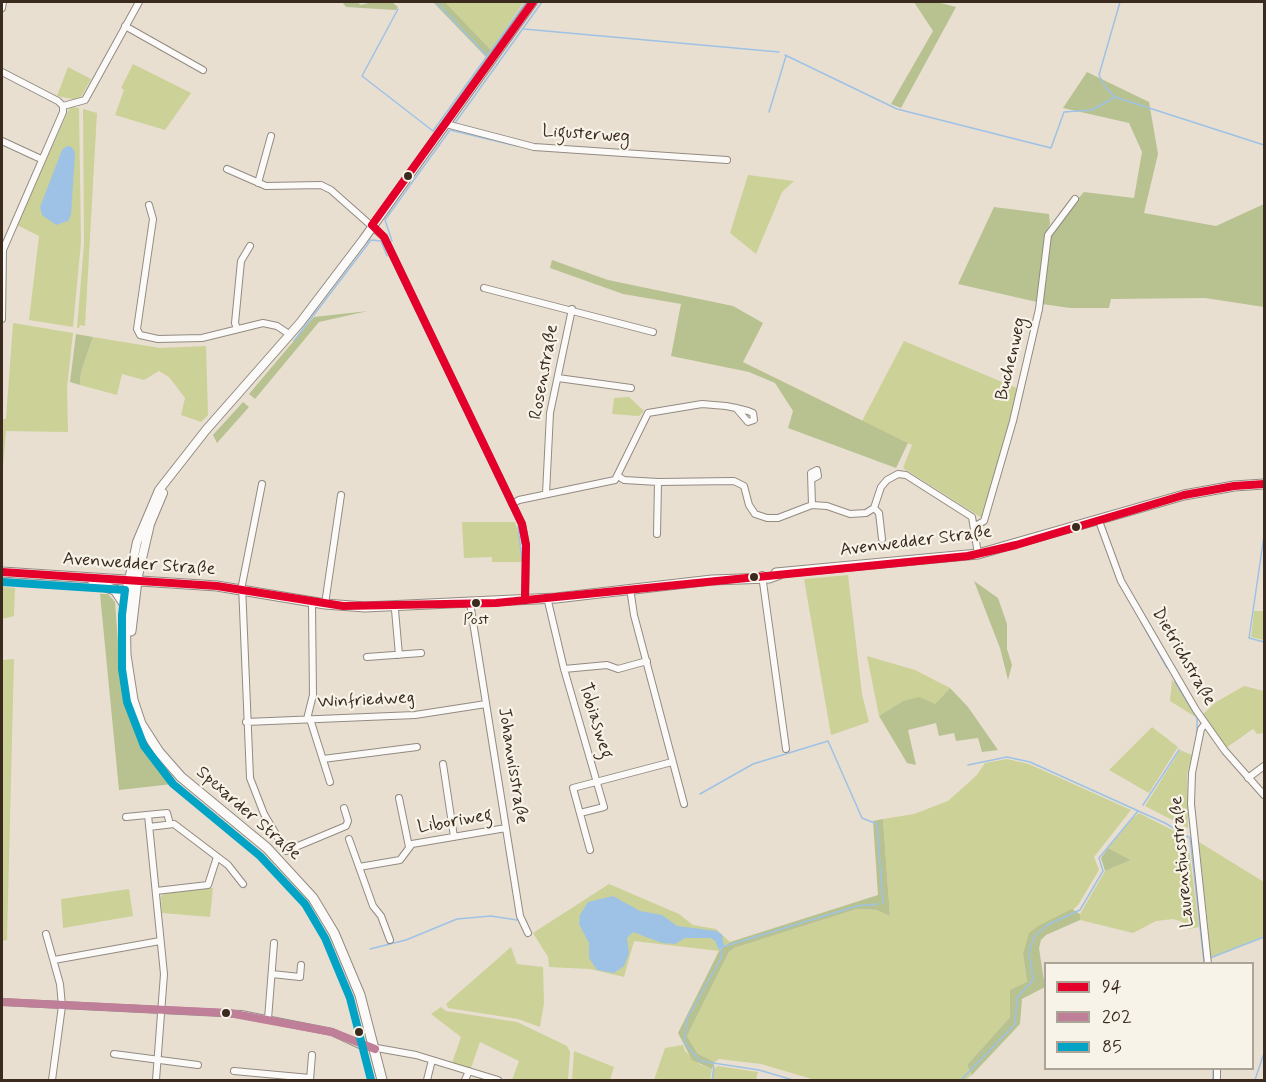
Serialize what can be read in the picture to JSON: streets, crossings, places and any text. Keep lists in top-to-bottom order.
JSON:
{
  "streets": {
    "main road": ["Avenwedder Straße", "Spexarder Straße"],
    "street": [
      "Ligusterweg",
      "Buchenweg",
      "Rosenstraße",
      "Dietrichstraße",
      "Winfriedweg",
      "Tobiasweg",
      "Johannisstraße",
      "Liboriweg",
      "Laurentiusstraße"
    ]
  },
  "crossings": [
    ["Avenwedder Straße", "Dietrichstraße"],
    ["Avenwedder Straße", "Tobiasweg"],
    ["Avenwedder Straße", "Johannisstraße"],
    ["Avenwedder Straße", "Spexarder Straße"],
    ["Dietrichstraße", "Laurentiusstraße"],
    ["Winfriedweg", "Johannisstraße"],
    ["Johannisstraße", "Liboriweg"]
  ],
  "places": ["Post"],
  "lines": ["transit line 94", "transit line 85", "transit line 202"],
  "legend": ["94", "202", "85"]
}
